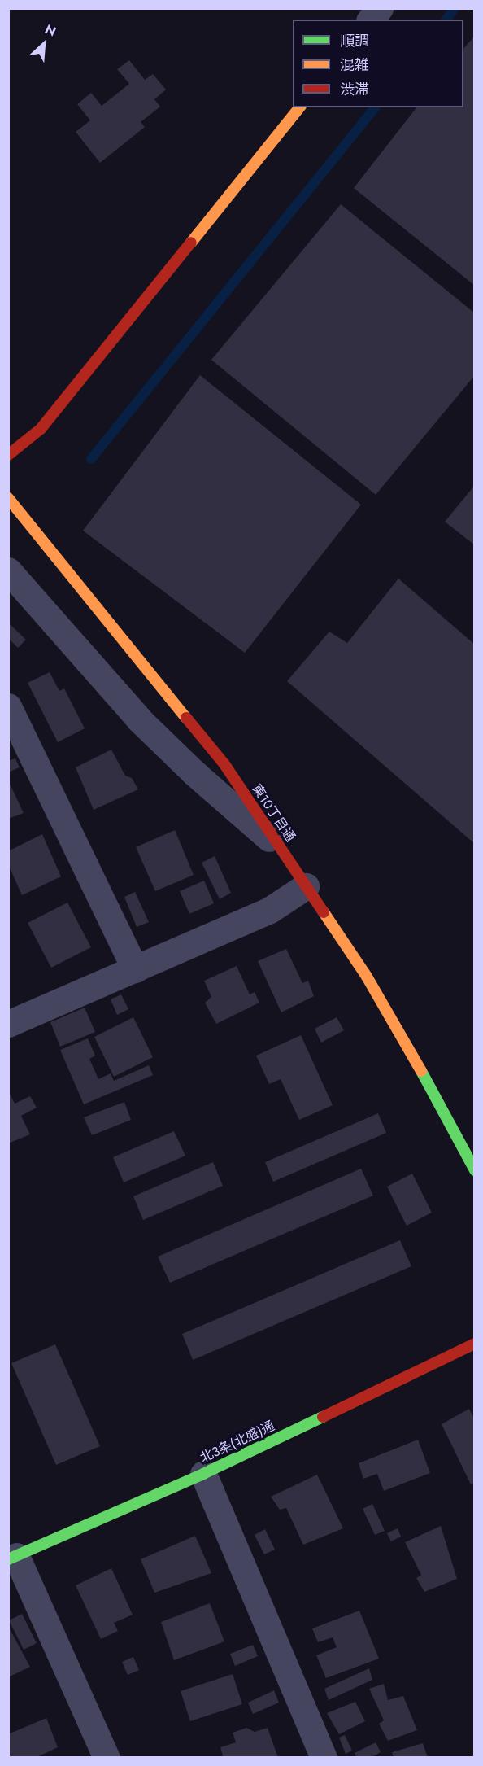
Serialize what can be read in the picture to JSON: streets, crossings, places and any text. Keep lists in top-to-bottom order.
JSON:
{
  "streets": {
    "street": ["東10丁目通", "北3条(北盛)通"]
  },
  "legend": ["順調", "混雑", "渋滞"],
  "north": "top right"
}
